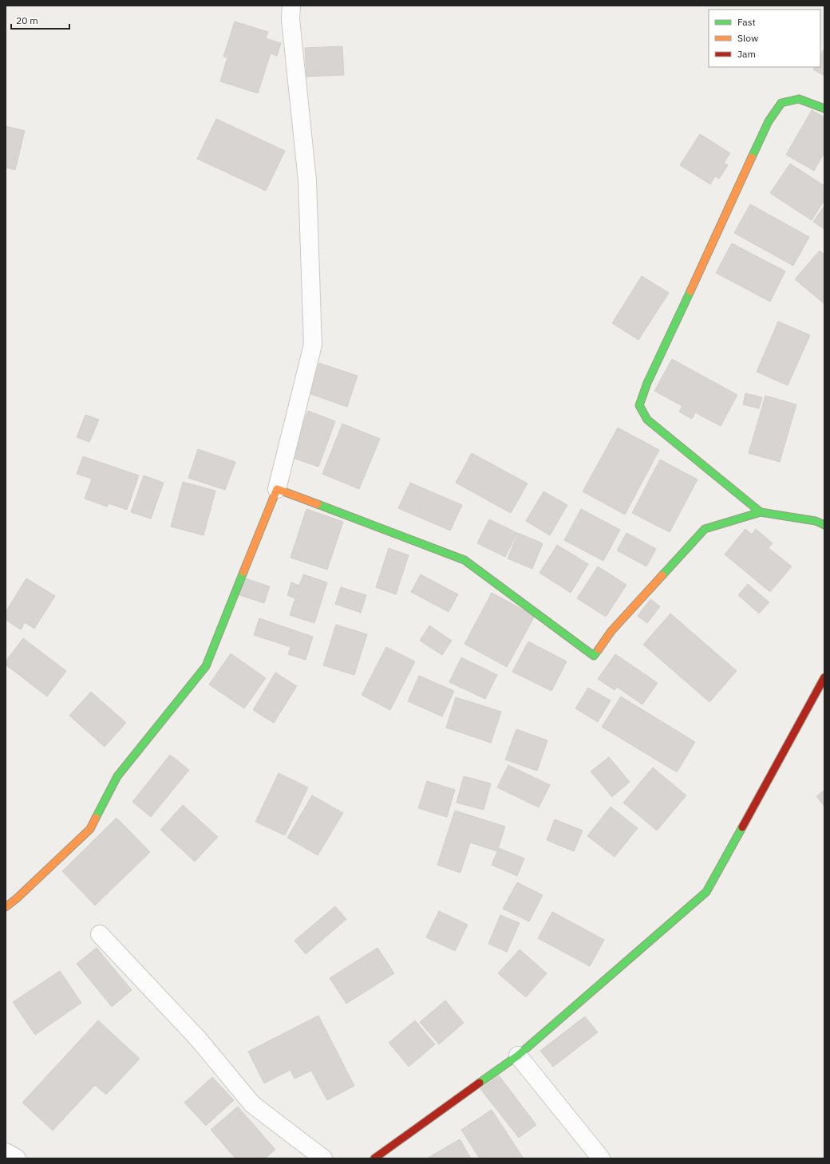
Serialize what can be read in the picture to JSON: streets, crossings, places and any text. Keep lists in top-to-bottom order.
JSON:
{
  "legend": ["Fast", "Slow", "Jam"],
  "scale_bar": "20 m"
}
